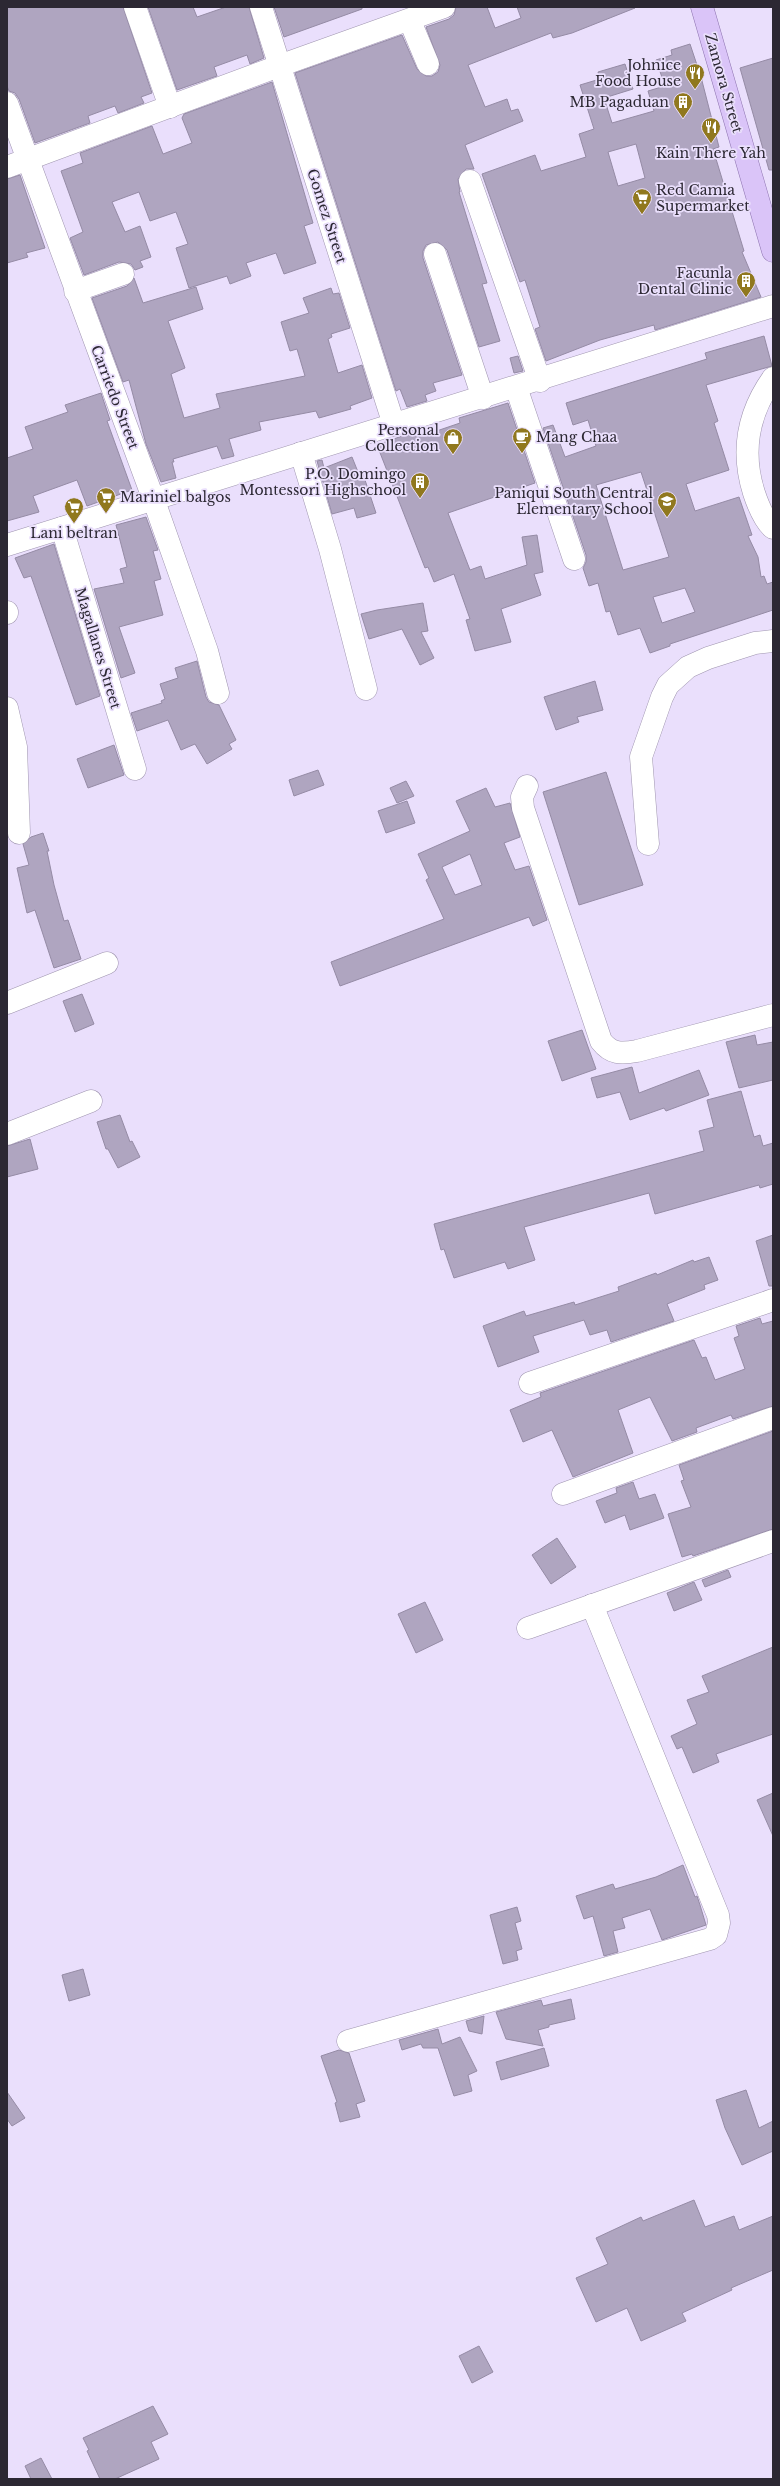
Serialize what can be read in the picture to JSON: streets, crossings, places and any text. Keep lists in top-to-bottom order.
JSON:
{
  "streets": {
    "main road": ["Zamora Street"],
    "street": ["Gomez Street", "Carriedo Street", "Magallanes Street"]
  },
  "places": {
    "restaurant": ["Johnice Food House", "Kain There Yah"],
    "building": ["MB Pagaduan", "Facunla Dental Clinic", "P.O. Domingo Montessori Highschool"],
    "supermarket": ["Red Camia Supermarket", "Mariniel balgos", "Lani beltran"],
    "cafe": ["Mang Chaa"],
    "shop": ["Personal Collection"],
    "school or university": ["Paniqui South Central Elementary School"]
  }
}
